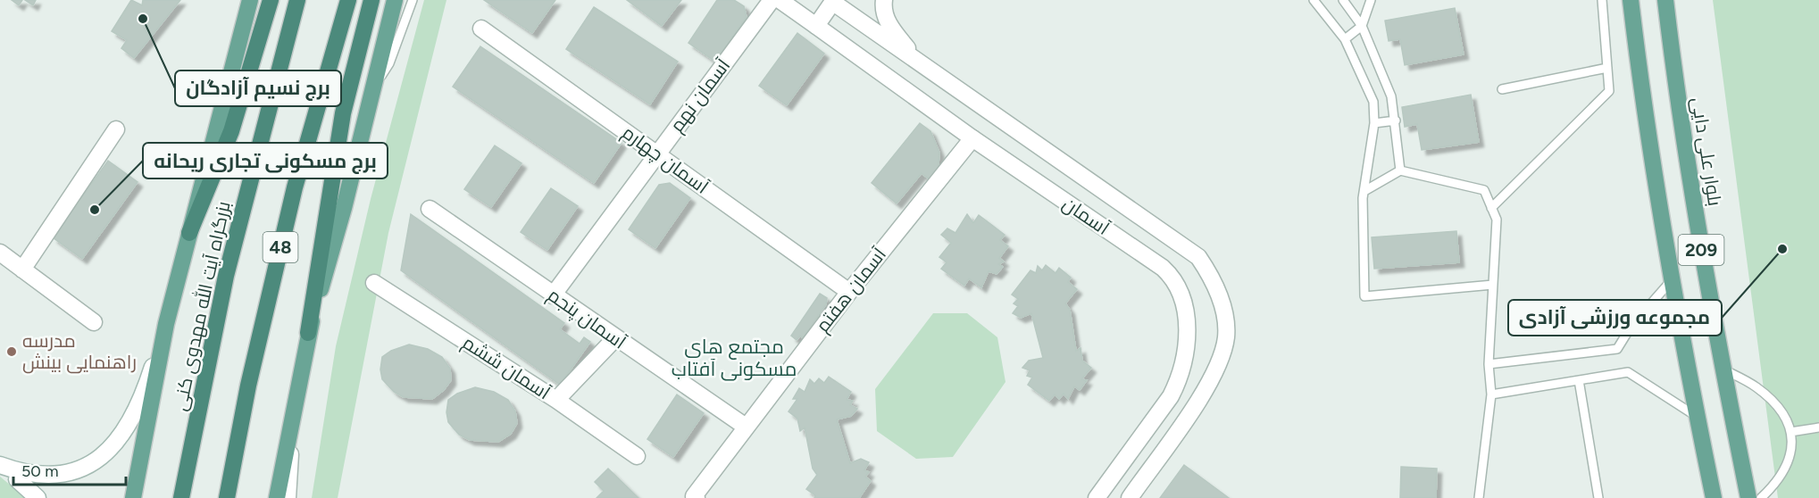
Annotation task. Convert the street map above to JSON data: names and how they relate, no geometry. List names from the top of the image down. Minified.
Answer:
{"streets":{"highway":["48","بزرگراه آیت الله مهدوی کنی"],"main road":["بلوار علی دایی","209"],"street":["آسمان نهم","آسمان چهارم","آسمان","آسمان هفتم","آسمان پنجم","آسمان ششم"]},"crossings":[["آسمان نهم","آسمان چهارم"],["آسمان نهم","آسمان پنجم"],["آسمان چهارم","آسمان هفتم"],["آسمان","آسمان هفتم"],["آسمان هفتم","آسمان پنجم"]],"districts":["مجتمع های مسکونی آفتاب"],"places":["برج نسیم آزادگان","برج مسکونی تجاری ریحانه","مجموعه ورزشی آزادی","مدرسه راهنمایی بینش"],"scale_bar":"50 m"}
